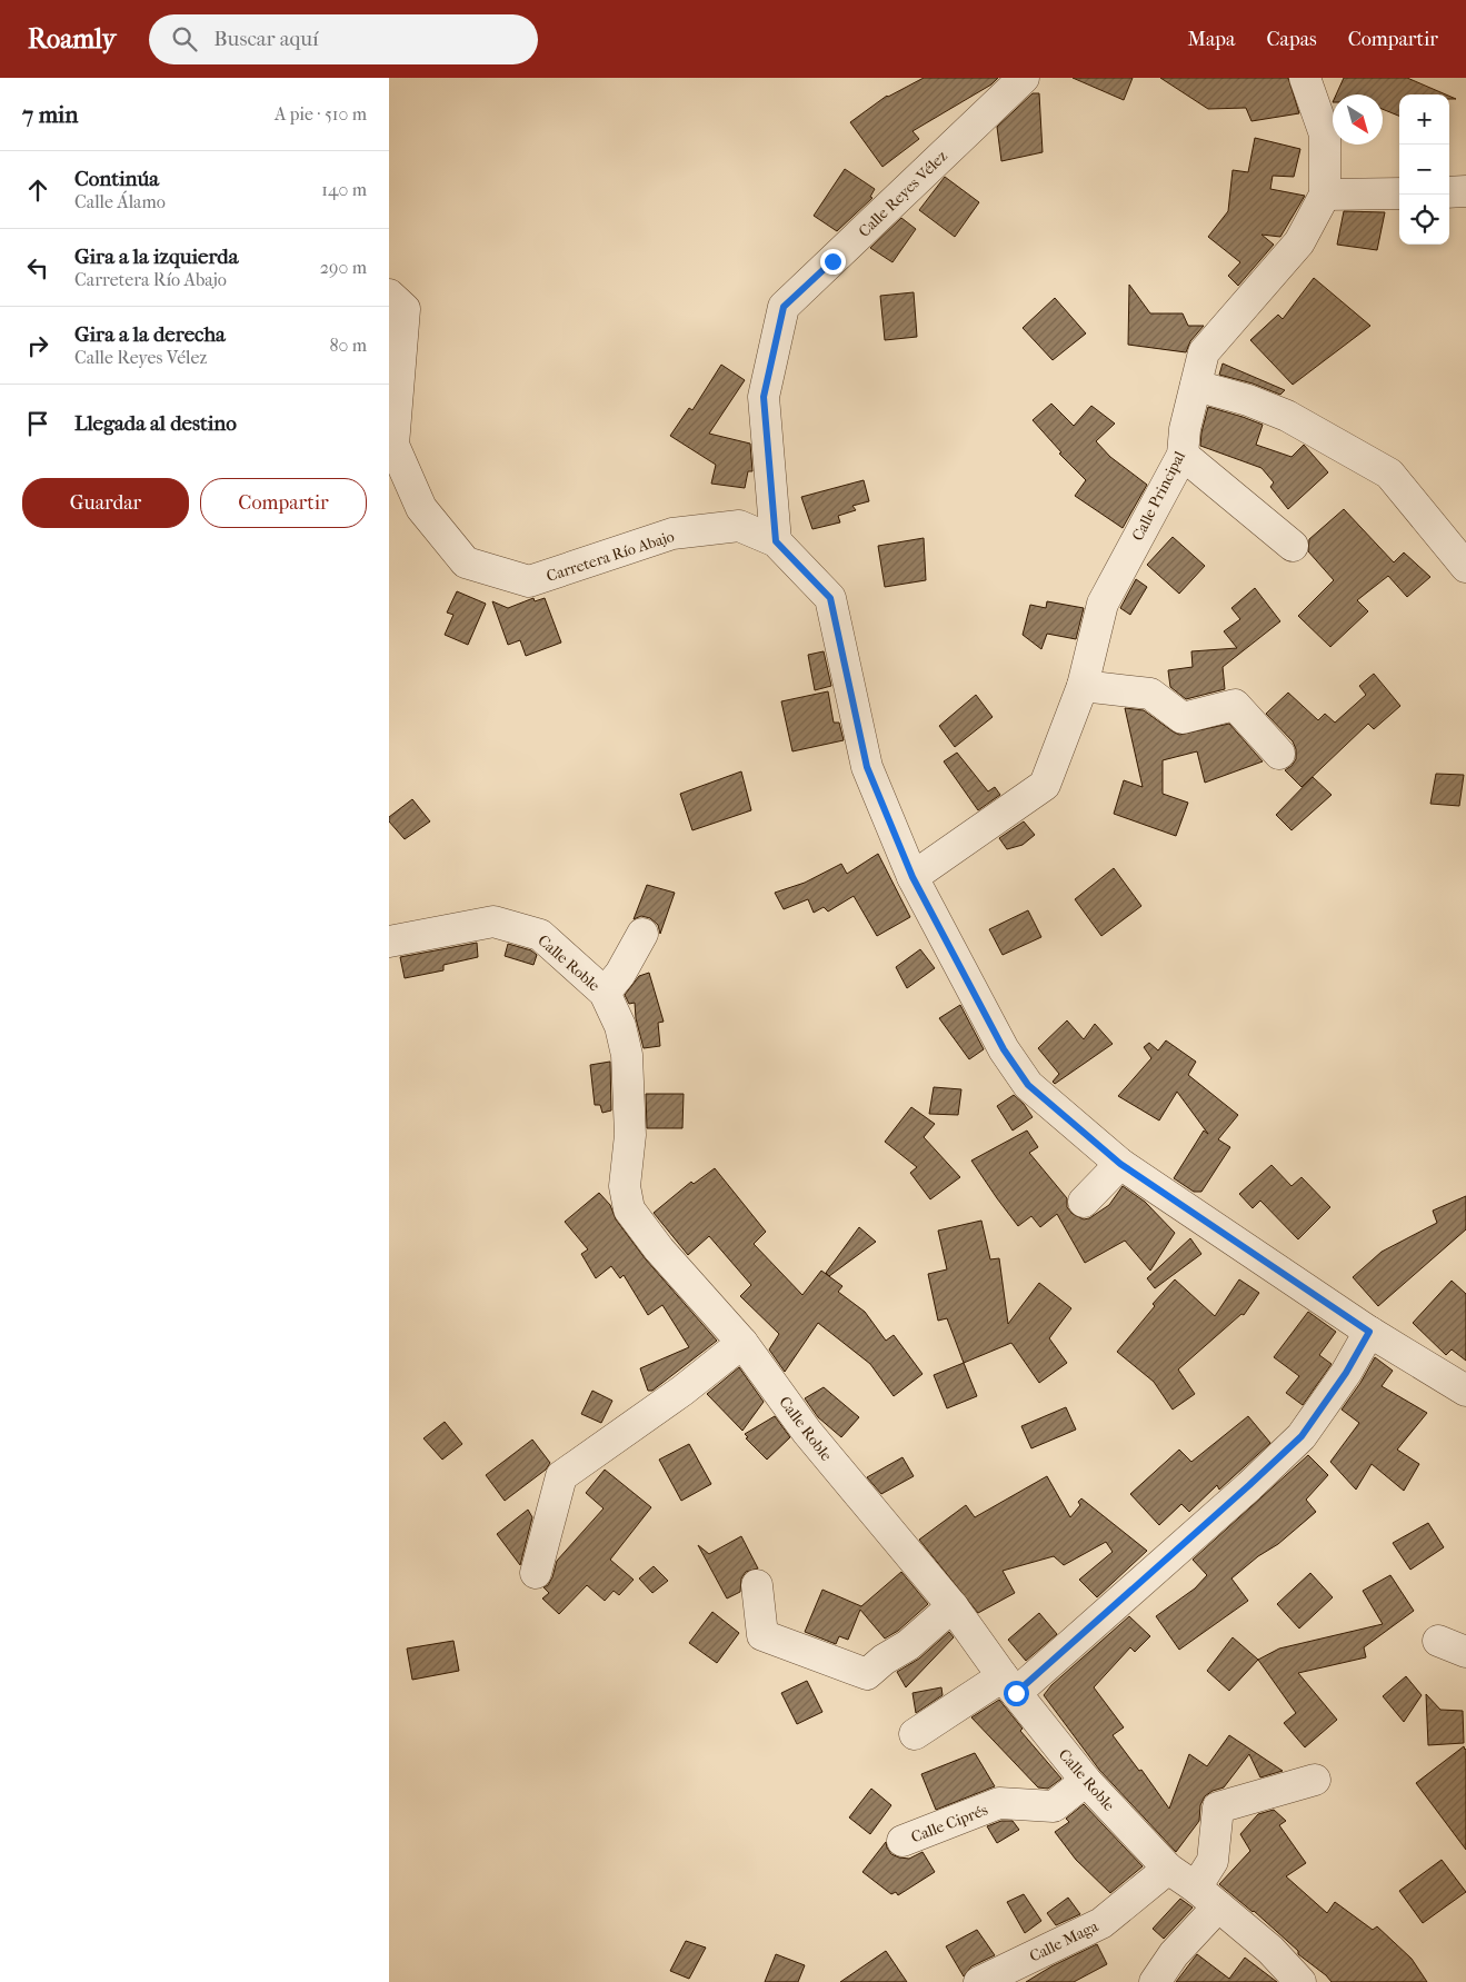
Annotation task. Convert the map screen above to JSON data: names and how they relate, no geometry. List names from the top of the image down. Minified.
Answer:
{"streets":{"street":["Calle Reyes Vélez","Calle Principal","Carretera Río Abajo","Calle Roble","Calle Ciprés","Calle Maga"]},"crossings":[["Calle Reyes Vélez","Carretera Río Abajo"],["Calle Principal","Carretera Río Abajo"],["Calle Roble","Calle Ciprés"],["Calle Roble","Calle Maga"]],"north":"bottom right","page":{"header":"Roamly","search":"Buscar aquí","nav":["Mapa","Capas","Compartir"],"heading":["7 min","A pie · 510 m"],"map_buttons":["+","−"],"list":[["Continúa","Calle Álamo","140 m"],["Gira a la izquierda","Carretera Río Abajo","290 m"],["Gira a la derecha","Calle Reyes Vélez","80 m"],"Llegada al destino"],"buttons":["Guardar","Compartir"]}}
